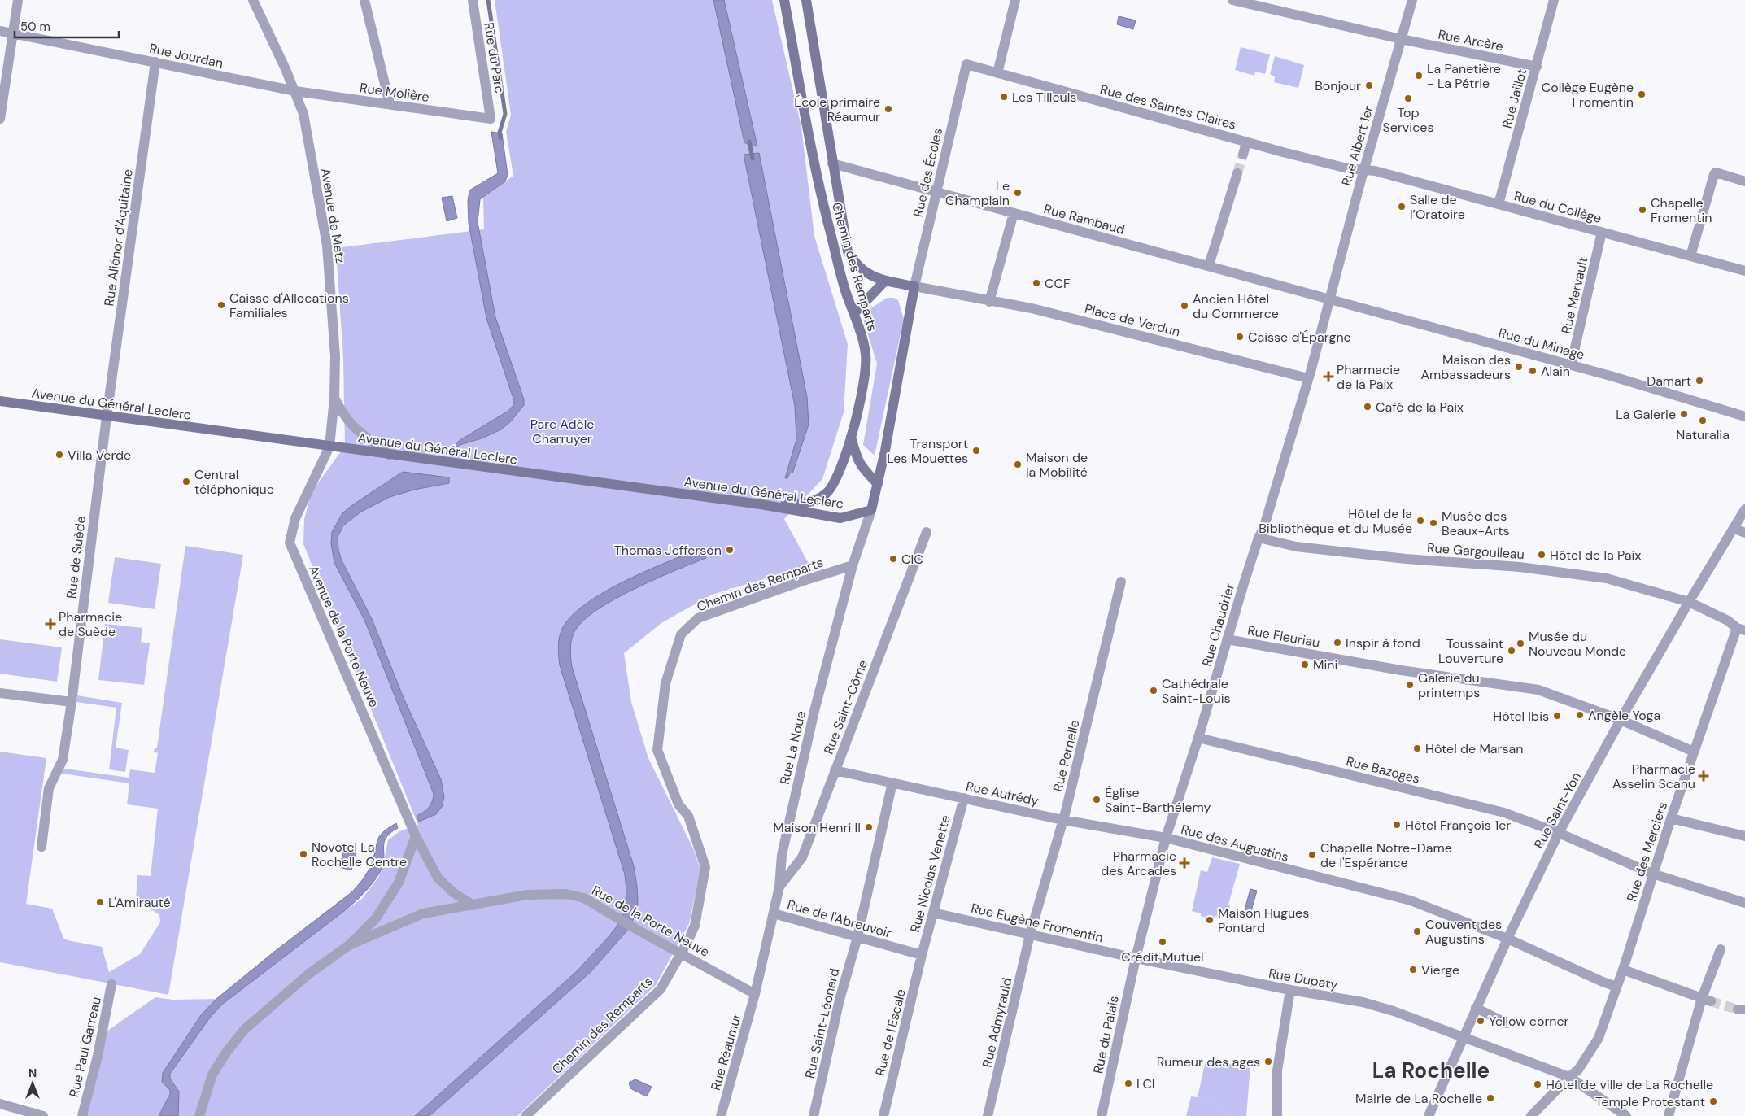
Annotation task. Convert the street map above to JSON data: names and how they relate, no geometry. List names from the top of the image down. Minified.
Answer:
{"streets":{"main road":["Chemin des Remparts","Avenue du Général Leclerc"],"street":["Rue Arcère","Rue Jourdan","Rue du Parc","Rue Molière","Rue Jaillot","Rue des Saintes Claires","Rue Albert 1er","Rue des Écoles","Rue du Collège","Avenue de Metz","Rue Rambaud","Rue Aliénor d'Aquitaine","Rue Mervault","Place de Verdun","Rue du Minage","Rue Gargoulleau","Rue de Suède","Rue Chaudrier","Avenue de la Porte Neuve","Rue Fleuriau","Rue Saint-Côme","Rue La Noue","Rue Pernelle","Rue Bazoges","Rue Aufrédy","Rue Saint-Yon","Rue des Augustins","Rue des Merciers","Rue Nicolas Venette","Rue de l'Abreuvoir","Rue de la Porte Neuve","Rue Eugène Fromentin","Rue Dupaty","Rue Admyrauld","Rue Saint-Léonard","Rue de l'Escale","Rue du Palais","Rue Paul Garreau","Rue Réaumur"]},"crossings":[["Rue Arcère","Rue Jaillot"],["Rue Arcère","Rue Albert 1er"],["Rue Jourdan","Rue Molière"],["Rue Jourdan","Avenue de Metz"],["Rue Jourdan","Rue Aliénor d'Aquitaine"],["Rue du Parc","Rue Molière"],["Rue Molière","Avenue de Metz"],["Rue Jaillot","Rue du Collège"],["Rue des Saintes Claires","Rue Albert 1er"],["Rue des Saintes Claires","Rue des Écoles"],["Rue des Saintes Claires","Rue du Collège"],["Rue Albert 1er","Rue du Collège"],["Rue Albert 1er","Rue Rambaud"],["Rue Albert 1er","Rue du Minage"],["Rue Albert 1er","Rue Chaudrier"],["Rue des Écoles","Rue Rambaud"],["Rue des Écoles","Chemin des Remparts"],["Rue des Écoles","Place de Verdun"],["Rue du Collège","Rue Mervault"],["Avenue de Metz","Avenue du Général Leclerc"],["Avenue de Metz","Avenue de la Porte Neuve"],["Rue Rambaud","Chemin des Remparts"],["Rue Rambaud","Rue du Minage"],["Rue Rambaud","Rue Chaudrier"],["Rue Aliénor d'Aquitaine","Avenue du Général Leclerc"],["Rue Aliénor d'Aquitaine","Rue de Suède"],["Chemin des Remparts","Place de Verdun"],["Chemin des Remparts","Avenue du Général Leclerc"],["Chemin des Remparts","Rue La Noue"],["Chemin des Remparts","Rue de la Porte Neuve"],["Rue Mervault","Rue du Minage"],["Place de Verdun","Rue Chaudrier"],["Rue du Minage","Rue Chaudrier"],["Avenue du Général Leclerc","Rue de Suède"],["Avenue du Général Leclerc","Avenue de la Porte Neuve"],["Avenue du Général Leclerc","Rue La Noue"],["Rue Gargoulleau","Rue Chaudrier"],["Rue Gargoulleau","Rue Saint-Yon"],["Rue Gargoulleau","Rue des Merciers"],["Rue Chaudrier","Rue Fleuriau"],["Rue Chaudrier","Rue Bazoges"],["Rue Chaudrier","Rue Aufrédy"],["Rue Chaudrier","Rue des Augustins"],["Rue Chaudrier","Rue Eugène Fromentin"],["Rue Chaudrier","Rue Dupaty"],["Rue Chaudrier","Rue du Palais"],["Rue Fleuriau","Rue Saint-Yon"],["Rue Fleuriau","Rue des Merciers"],["Rue Saint-Côme","Rue La Noue"],["Rue Saint-Côme","Rue Aufrédy"],["Rue La Noue","Rue de l'Abreuvoir"],["Rue La Noue","Rue de la Porte Neuve"],["Rue La Noue","Rue Réaumur"],["Rue Pernelle","Rue Aufrédy"],["Rue Pernelle","Rue Eugène Fromentin"],["Rue Pernelle","Rue Admyrauld"],["Rue Bazoges","Rue Saint-Yon"],["Rue Bazoges","Rue des Merciers"],["Rue Aufrédy","Rue des Augustins"],["Rue Aufrédy","Rue Nicolas Venette"],["Rue Aufrédy","Rue Saint-Léonard"],["Rue Saint-Yon","Rue des Augustins"],["Rue Saint-Yon","Rue Dupaty"],["Rue des Augustins","Rue des Merciers"],["Rue des Merciers","Rue Dupaty"],["Rue Nicolas Venette","Rue de l'Abreuvoir"],["Rue Nicolas Venette","Rue Eugène Fromentin"],["Rue Nicolas Venette","Rue de l'Escale"],["Rue de l'Abreuvoir","Rue Saint-Léonard"],["Rue de l'Abreuvoir","Rue de l'Escale"],["Rue de la Porte Neuve","Rue Réaumur"],["Rue Eugène Fromentin","Rue Dupaty"],["Rue Eugène Fromentin","Rue Admyrauld"],["Rue Eugène Fromentin","Rue du Palais"],["Rue Dupaty","Rue du Palais"]],"districts":["La Rochelle"],"parks":["Parc Adèle Charruyer"],"places":{"other":["La Panetière - La Pétrie","Bonjour","Collège Eugène Fromentin","Les Tilleuls","Top Services","École primaire Réaumur","Le Champlain","Salle de l’Oratoire","Chapelle Fromentin","CCF","Caisse d'Allocations Familiales","Ancien Hôtel du Commerce","Caisse d'Épargne","Maison des Ambassadeurs","Alain","Damart","Café de la Paix","La Galerie","Naturalia","Transport Les Mouettes","Villa Verde","Maison de la Mobilité","Central téléphonique","Hôtel de la Bibliothèque et du Musée","Musée des Beaux-Arts","Thomas Jefferson","Hôtel de la Paix","CIC","Inspir à fond","Musée du Nouveau Monde","Toussaint Louverture","Mini","Galerie du printemps","Cathédrale Saint-Louis","Angèle Yoga","Hôtel Ibis","Hôtel de Marsan","Église Saint-Barthélemy","Hôtel François 1er","Maison Henri II","Novotel La Rochelle Centre","Chapelle Notre-Dame de l'Espérance","L'Amirauté","Maison Hugues Pontard","Couvent des Augustins","Crédit Mutuel","Vierge","Yellow corner","Rumeur des ages","LCL","Hôtel de ville de La Rochelle","Mairie de La Rochelle","Temple Protestant"],"health":["Pharmacie de la Paix","Pharmacie de Suède","Pharmacie Asselin Scanu","Pharmacie des Arcades"]},"scale_bar":"50 m","north":"top"}
